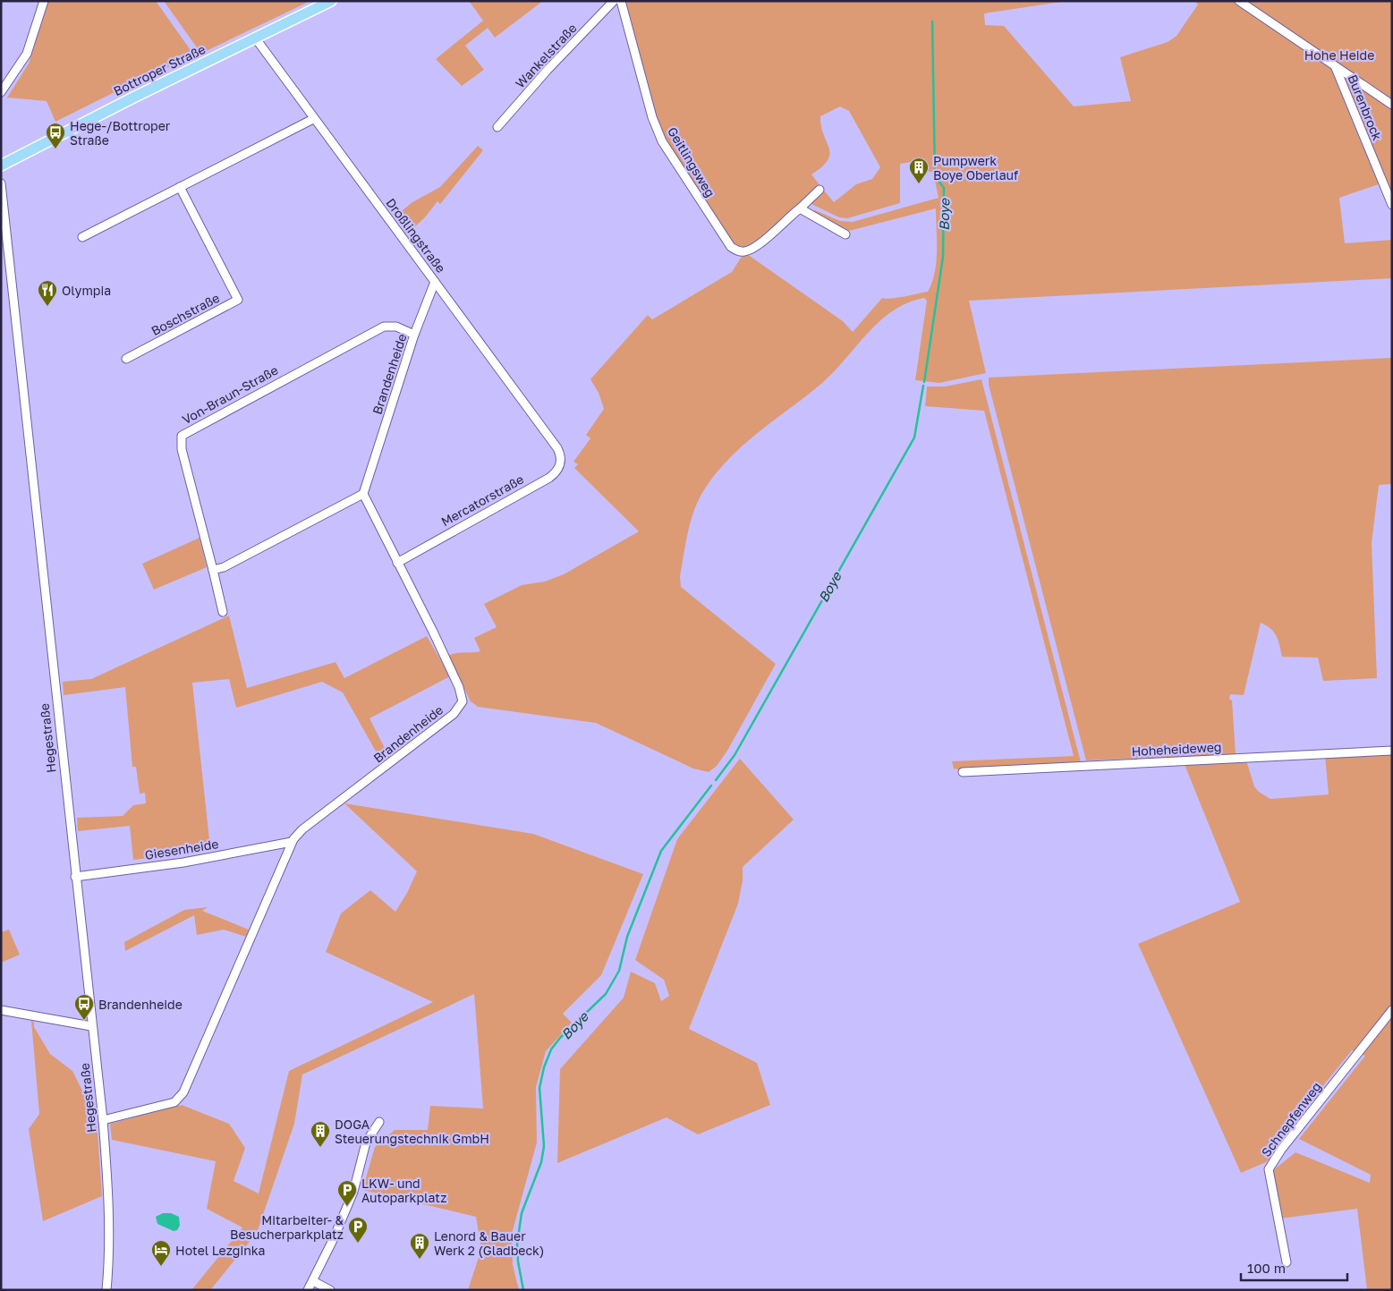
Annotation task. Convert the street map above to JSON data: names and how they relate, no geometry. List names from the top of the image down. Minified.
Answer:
{"streets":{"main road":["Bottroper Straße"],"street":["Wankelstraße","Burenbrock","Geitlingsweg","Droßlingstraße","Boschstraße","Brandenheide","Von-Braun-Straße","Mercatorstraße","Hegestraße","Hoheheideweg","Giesenheide","Schnepfenweg"]},"crossings":[["Bottroper Straße","Droßlingstraße"],["Droßlingstraße","Brandenheide"],["Droßlingstraße","Mercatorstraße"],["Brandenheide","Von-Braun-Straße"],["Brandenheide","Mercatorstraße"],["Brandenheide","Hegestraße"],["Brandenheide","Giesenheide"],["Hegestraße","Giesenheide"]],"water":["Boye"],"parks":["Hohe Heide"],"places":{"bus stop":["Hege-/Bottroper Straße","Brandenheide"],"building":["Pumpwerk Boye Oberlauf","DOGA Steuerungstechnik GmbH","Lenord & Bauer Werk 2 (Gladbeck)"],"restaurant":["Olympia"],"parking":["LKW- und Autoparkplatz","Mitarbeiter- & Besucherparkplatz"],"hotel":["Hotel Lezginka"]},"scale_bar":"100 m"}
